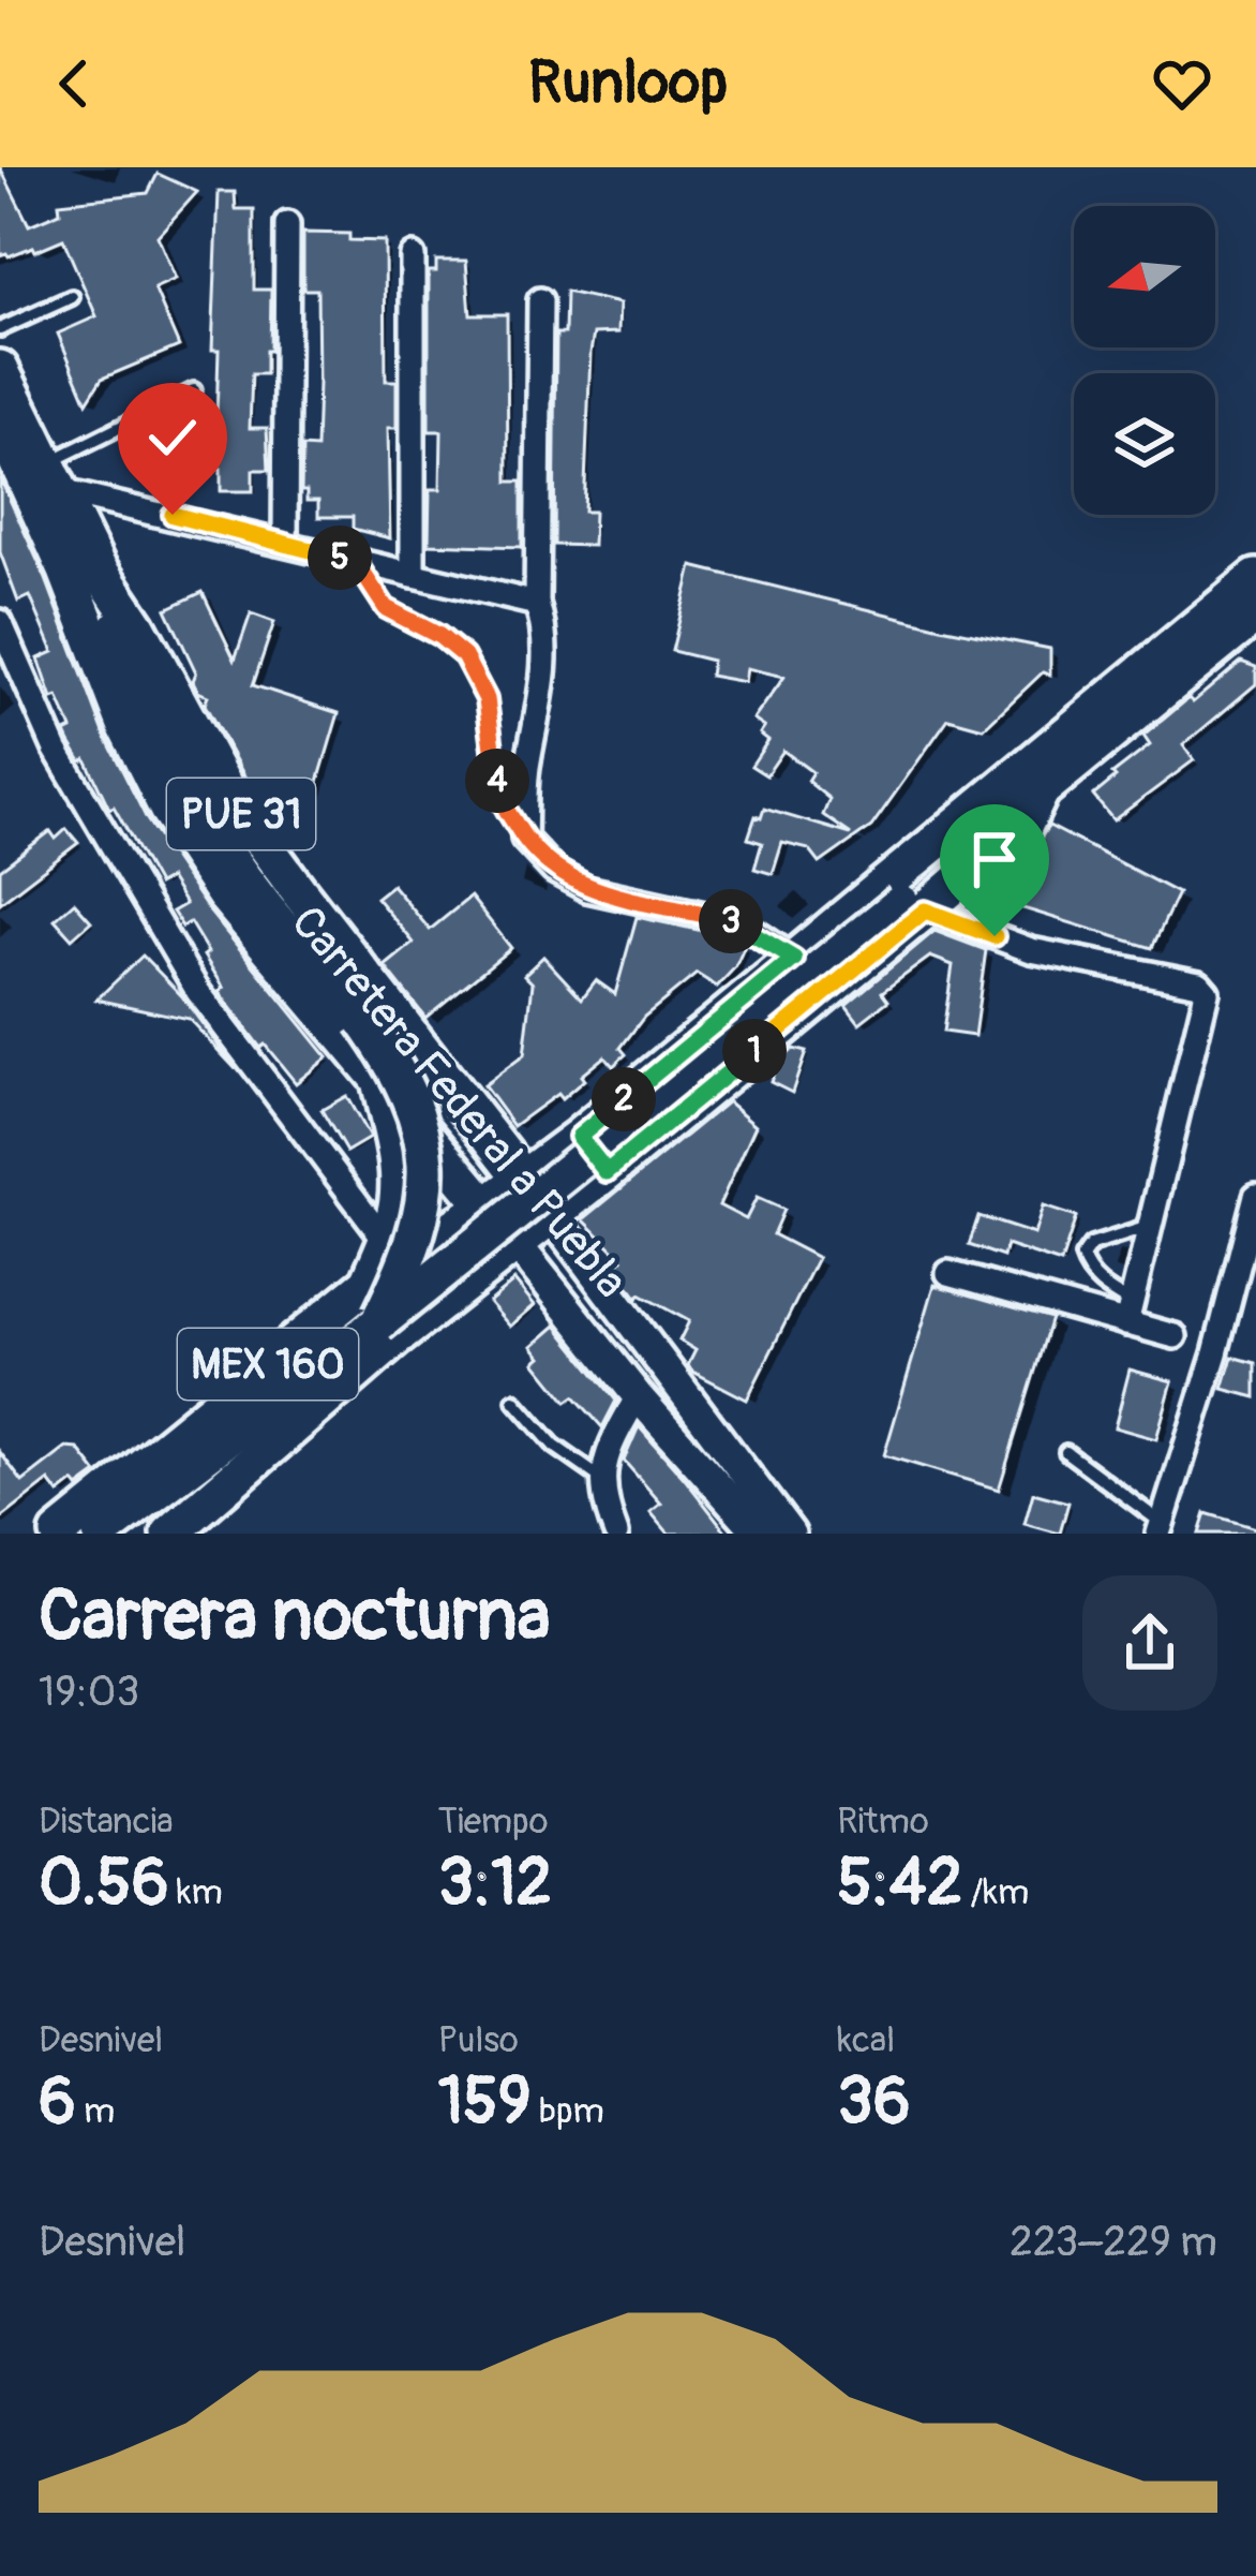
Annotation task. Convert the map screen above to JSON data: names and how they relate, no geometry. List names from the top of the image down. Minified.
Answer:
{"streets":{"main road":["PUE 31","Carretera Federal a Puebla","MEX 160"]},"crossings":[["Carretera Federal a Puebla","MEX 160"]],"north":"left","page":{"header":"Runloop","pins":["5","4","3","1","2"],"heading":["Carrera nocturna","19:03"],"stats":[["Distancia","0.56 km"],["Tiempo","3:12"],["Ritmo","5:42 /km"],["Desnivel","6 m"],["Pulso","159 bpm"],["kcal","36"]],"chart":["Desnivel","223–229 m"]}}
